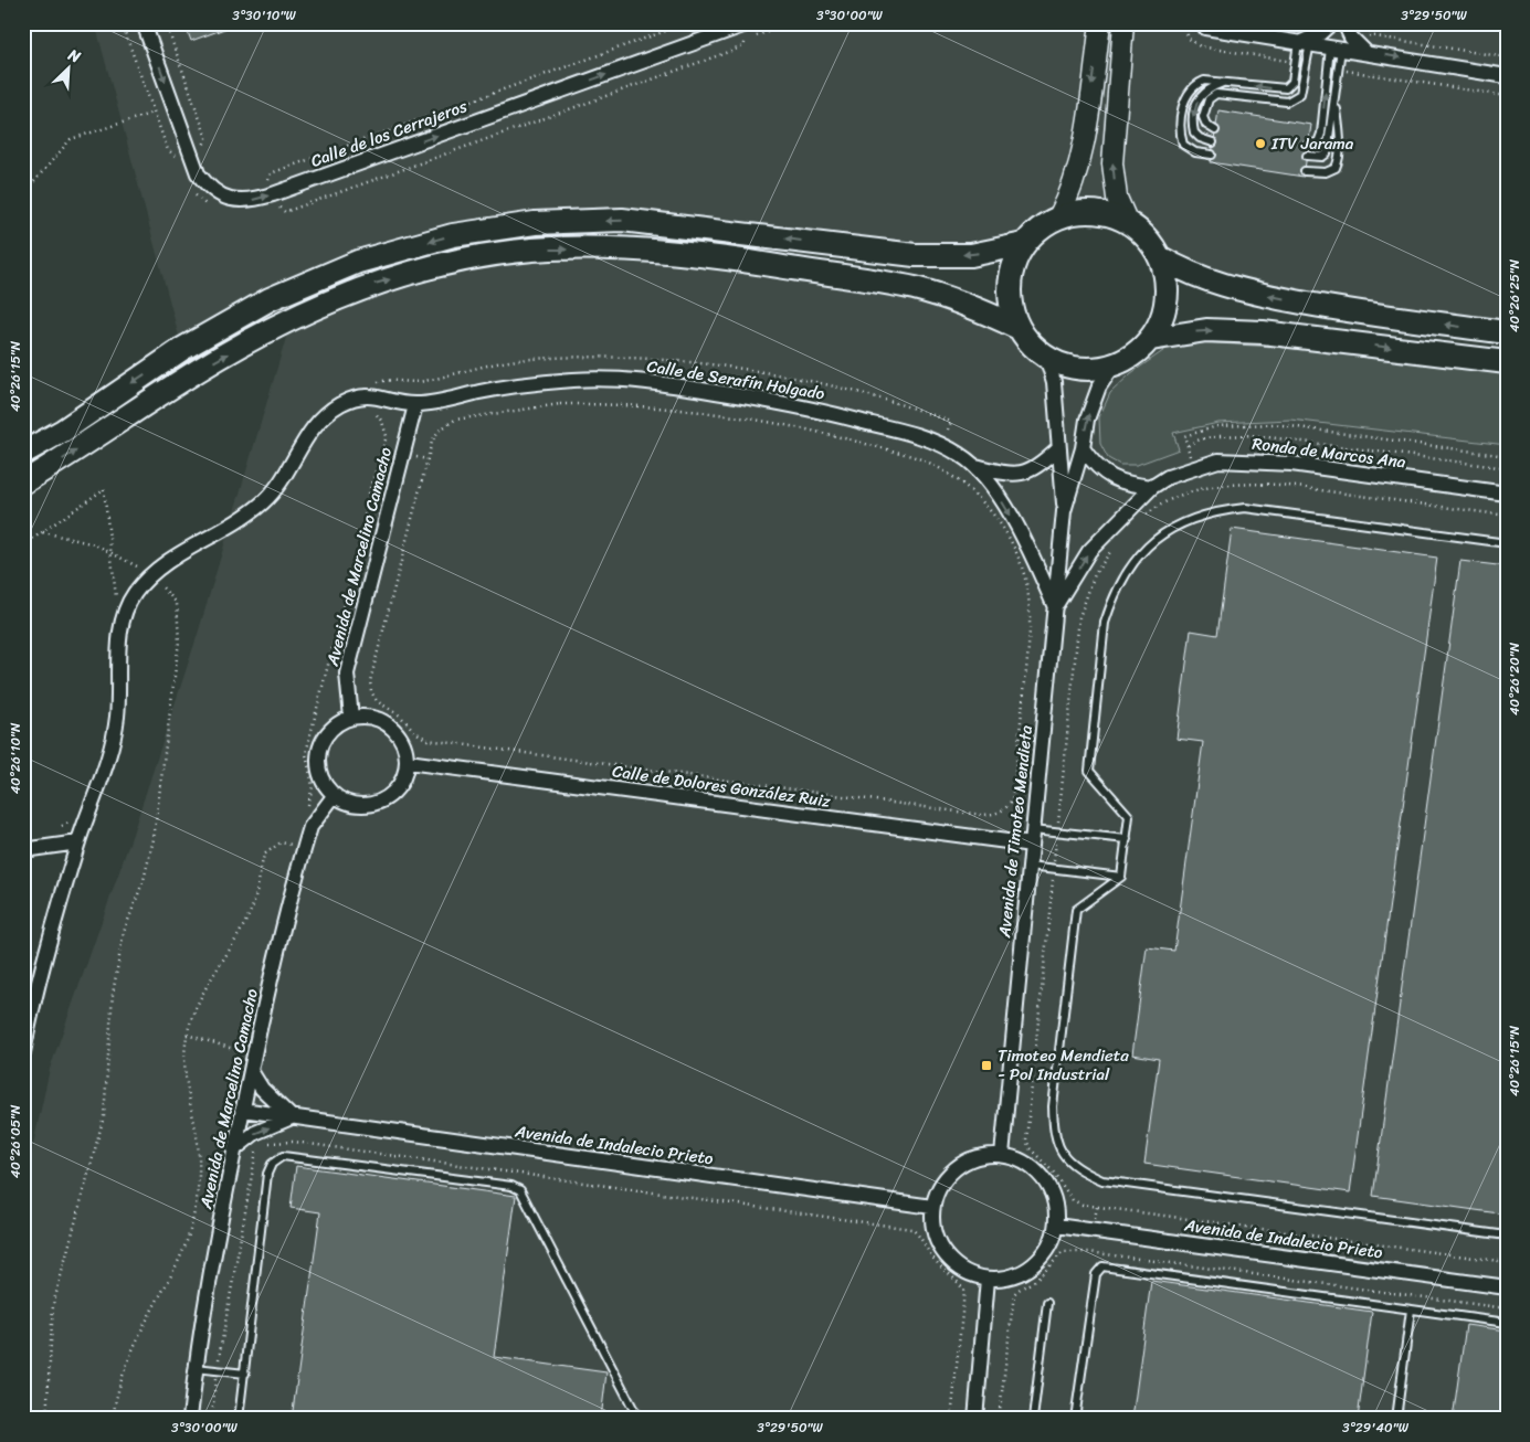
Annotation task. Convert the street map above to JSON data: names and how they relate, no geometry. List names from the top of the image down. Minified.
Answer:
{"streets":{"street":["Calle de los Cerrajeros","Calle de Serafín Holgado","Ronda de Marcos Ana","Avenida de Marcelino Camacho","Calle de Dolores González Ruiz","Avenida de Timoteo Mendieta","Avenida de Indalecio Prieto"]},"crossings":[["Calle de Serafín Holgado","Ronda de Marcos Ana"],["Calle de Serafín Holgado","Avenida de Marcelino Camacho"],["Calle de Serafín Holgado","Avenida de Timoteo Mendieta"],["Ronda de Marcos Ana","Avenida de Timoteo Mendieta"],["Avenida de Marcelino Camacho","Calle de Dolores González Ruiz"],["Avenida de Marcelino Camacho","Avenida de Indalecio Prieto"],["Calle de Dolores González Ruiz","Avenida de Timoteo Mendieta"],["Avenida de Timoteo Mendieta","Avenida de Indalecio Prieto"]],"one_way":["Calle de los Cerrajeros"],"places":{"other":["ITV Jarama"],"transit":["Timoteo Mendieta - Pol Industrial"]},"north":"top right","coordinates":["3°30'10\"W","3°30'00\"W","3°29'50\"W","40°26'25\"N","40°26'15\"N","40°26'20\"N","40°26'10\"N","40°26'05\"N","3°29'40\"W"]}
